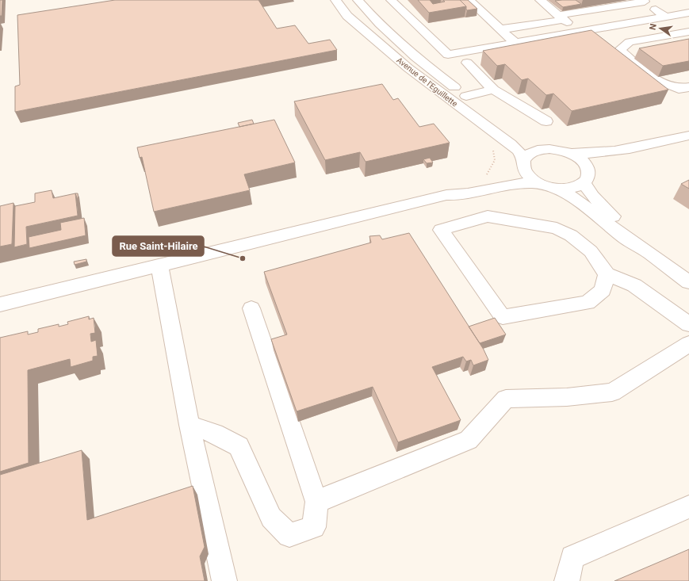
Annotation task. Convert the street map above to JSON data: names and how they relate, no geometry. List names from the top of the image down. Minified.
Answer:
{"streets":{"street":["Avenue de l'Eguillette"]},"places":["Rue Saint-Hilaire"],"north":"left"}
